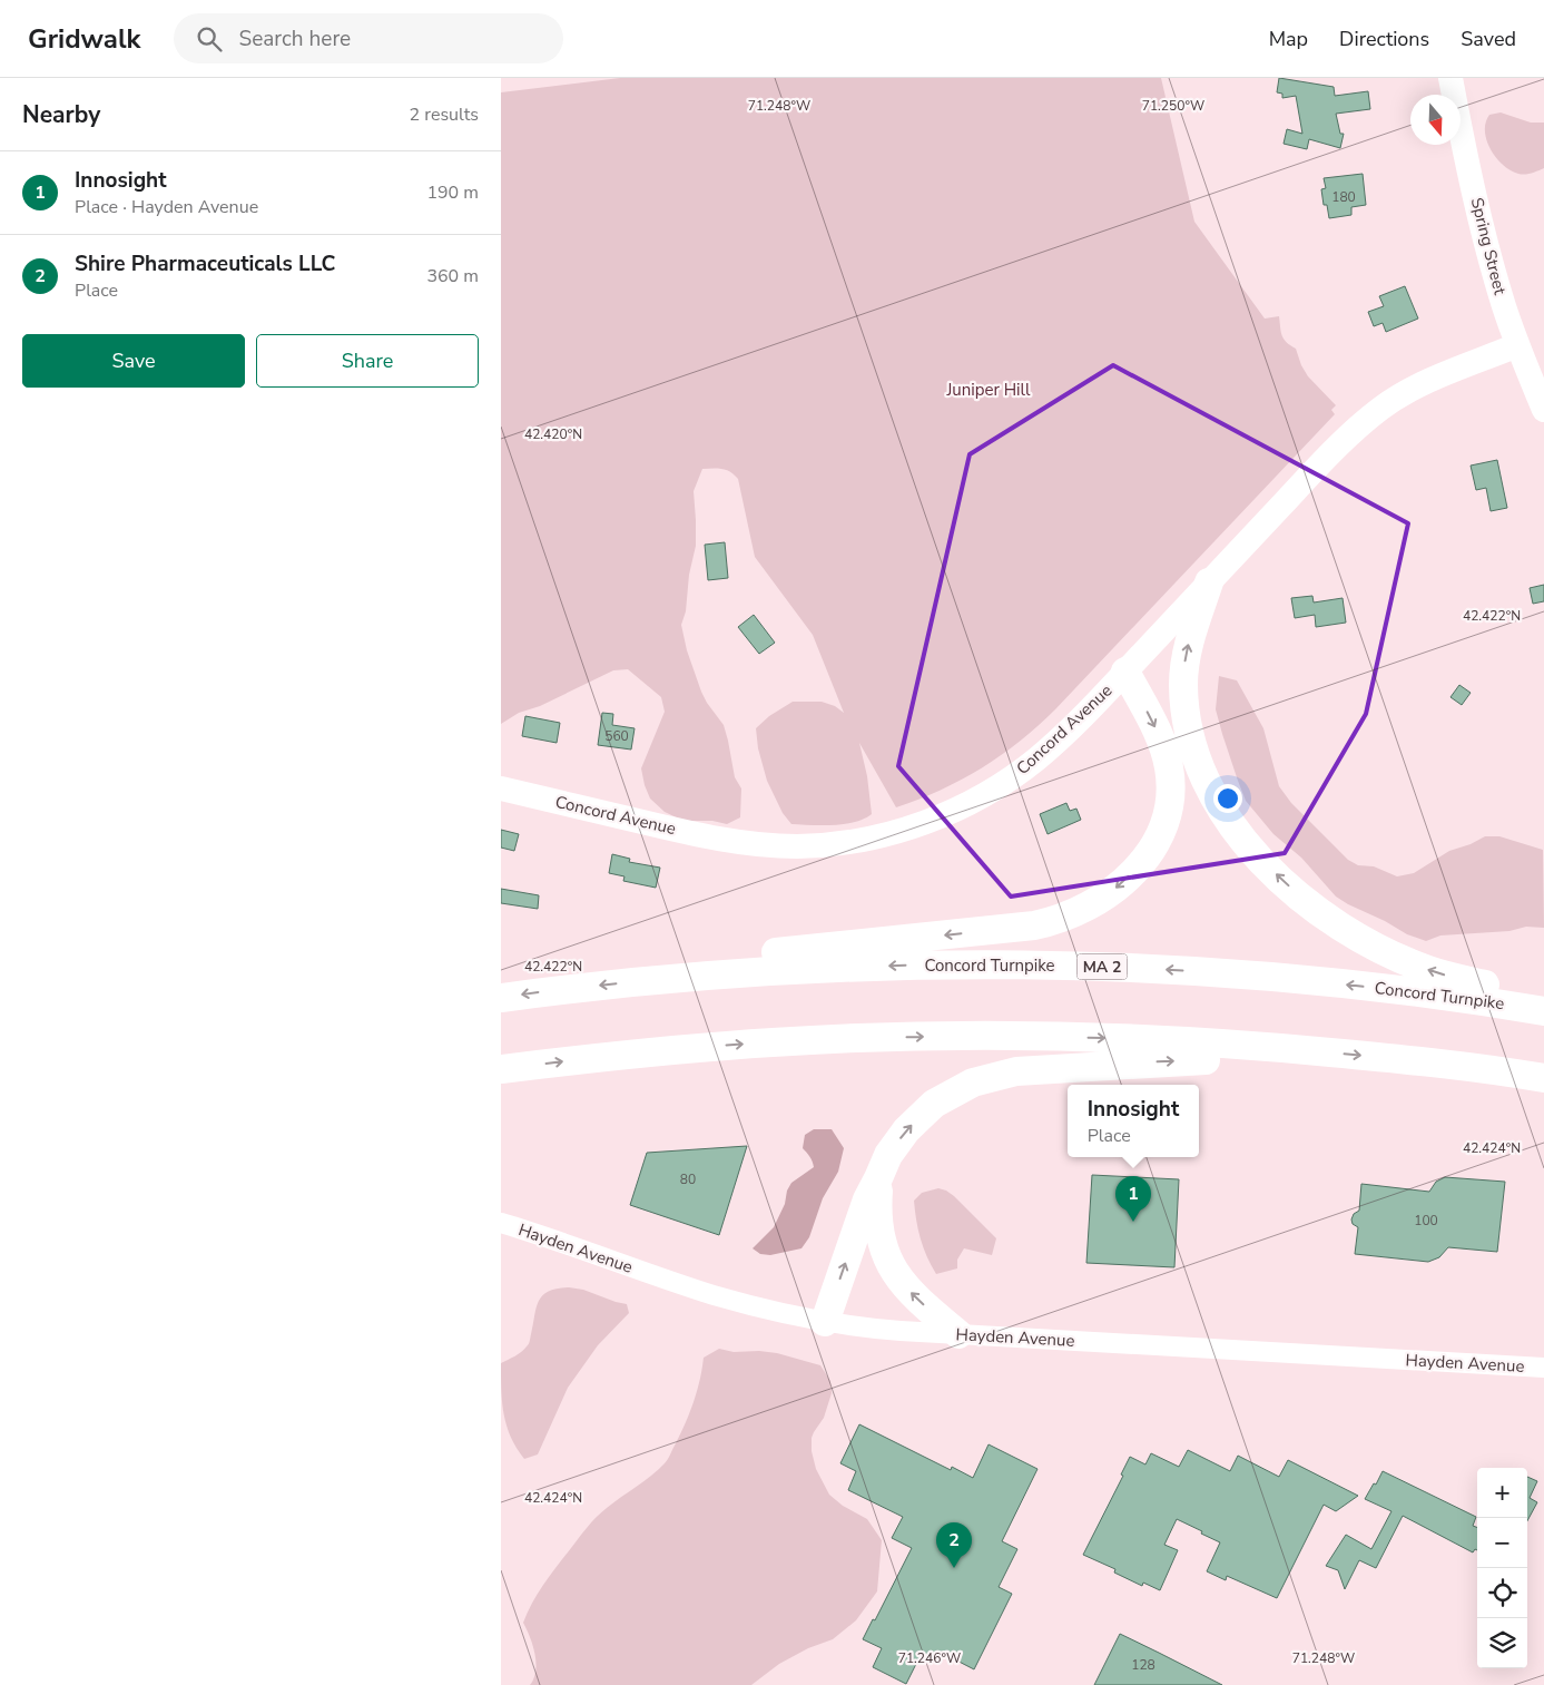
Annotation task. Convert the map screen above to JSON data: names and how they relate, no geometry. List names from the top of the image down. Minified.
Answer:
{"streets":{"highway":["Concord Turnpike","MA 2"],"main road":["Spring Street","Concord Avenue"],"street":["Hayden Avenue"]},"crossings":[["Spring Street","Concord Avenue"]],"parks":["Juniper Hill"],"house_numbers":["180","560","80","100","128"],"north":"bottom","page":{"header":"Gridwalk","search":"Search here","nav":["Map","Directions","Saved"],"heading":["Nearby","2 results"],"list":[{"mark":"1","name":"Innosight","note":"Place · Hayden Avenue","value":"190 m"},{"mark":"2","name":"Shire Pharmaceuticals LLC","note":"Place","value":"360 m"}],"buttons":["Save","Share"],"popup":["Innosight","Place"],"pins":["1","2"],"map_buttons":["+","−"]},"coordinates":["71.248°W","71.250°W","42.420°N","42.422°N","42.424°N","71.246°W"]}
